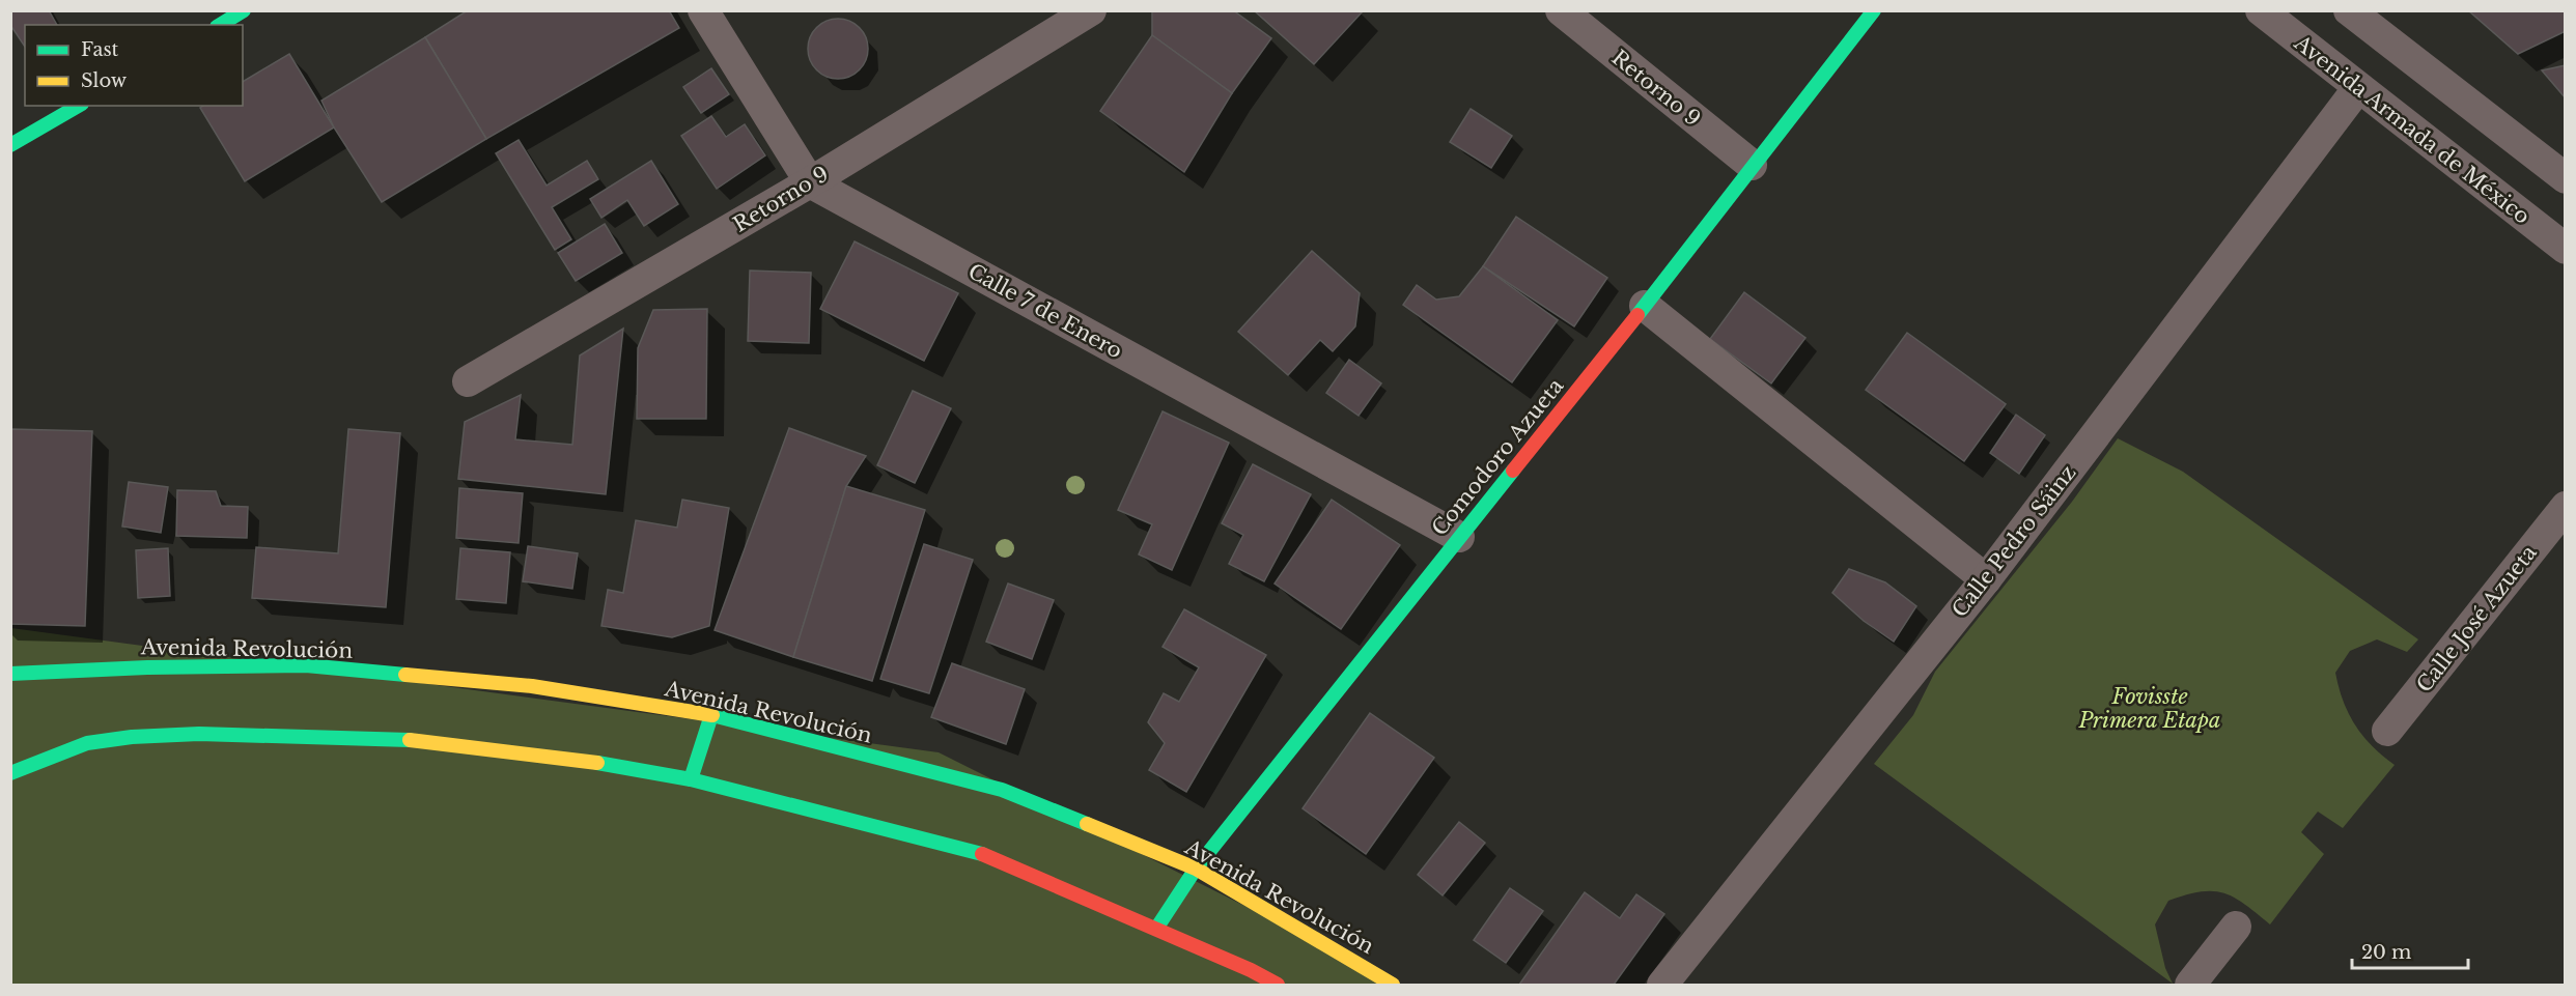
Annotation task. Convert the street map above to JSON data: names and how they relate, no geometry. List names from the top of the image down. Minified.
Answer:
{"streets":{"main road":["Comodoro Azueta","Avenida Revolución"],"street":["Retorno 9","Avenida Armada de México","Calle 7 de Enero","Calle Pedro Sáinz","Calle José Azueta"]},"crossings":[["Retorno 9","Calle 7 de Enero"],["Retorno 9","Comodoro Azueta"],["Avenida Armada de México","Calle Pedro Sáinz"],["Calle 7 de Enero","Comodoro Azueta"],["Comodoro Azueta","Avenida Revolución"]],"parks":["Fovisste Primera Etapa"],"legend":["Fast","Slow"],"scale_bar":"20 m"}
